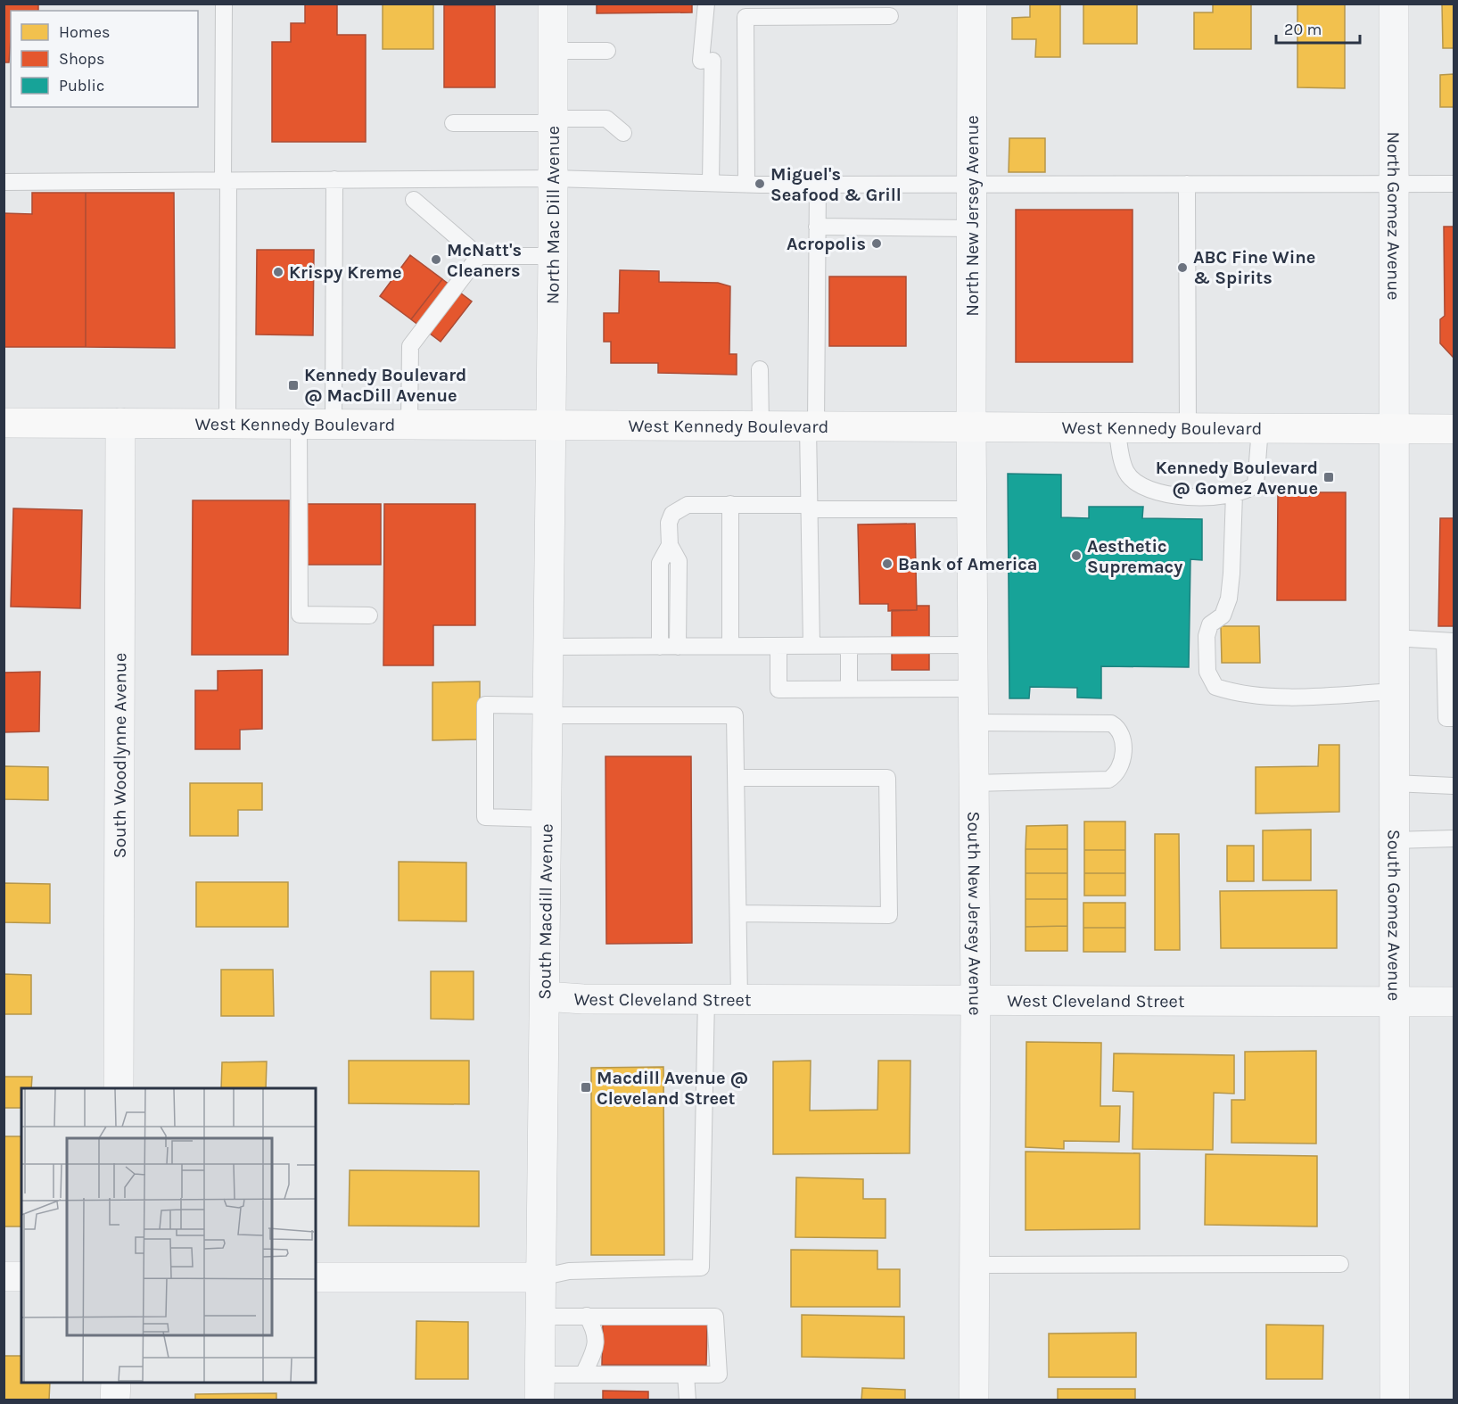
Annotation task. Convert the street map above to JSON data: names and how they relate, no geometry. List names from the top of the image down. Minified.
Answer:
{"streets":{"main road":["West Kennedy Boulevard"],"street":["North Mac Dill Avenue","North New Jersey Avenue","North Gomez Avenue","South Woodlynne Avenue","South Macdill Avenue","South New Jersey Avenue","South Gomez Avenue","West Cleveland Street"]},"crossings":[["North Mac Dill Avenue","West Kennedy Boulevard"],["North Mac Dill Avenue","South Macdill Avenue"],["North New Jersey Avenue","West Kennedy Boulevard"],["North New Jersey Avenue","South New Jersey Avenue"],["North Gomez Avenue","West Kennedy Boulevard"],["North Gomez Avenue","South Gomez Avenue"],["West Kennedy Boulevard","South Woodlynne Avenue"],["West Kennedy Boulevard","South Macdill Avenue"],["West Kennedy Boulevard","South New Jersey Avenue"],["West Kennedy Boulevard","South Gomez Avenue"],["South Macdill Avenue","West Cleveland Street"],["South New Jersey Avenue","West Cleveland Street"],["South Gomez Avenue","West Cleveland Street"]],"places":{"other":["Miguel's Seafood & Grill","Acropolis","McNatt's Cleaners","ABC Fine Wine & Spirits","Krispy Kreme","Aesthetic Supremacy","Bank of America"],"transit":["Kennedy Boulevard @ MacDill Avenue","Kennedy Boulevard @ Gomez Avenue","Macdill Avenue @ Cleveland Street"]},"legend":["Homes","Shops","Public"],"scale_bar":"20 m"}
